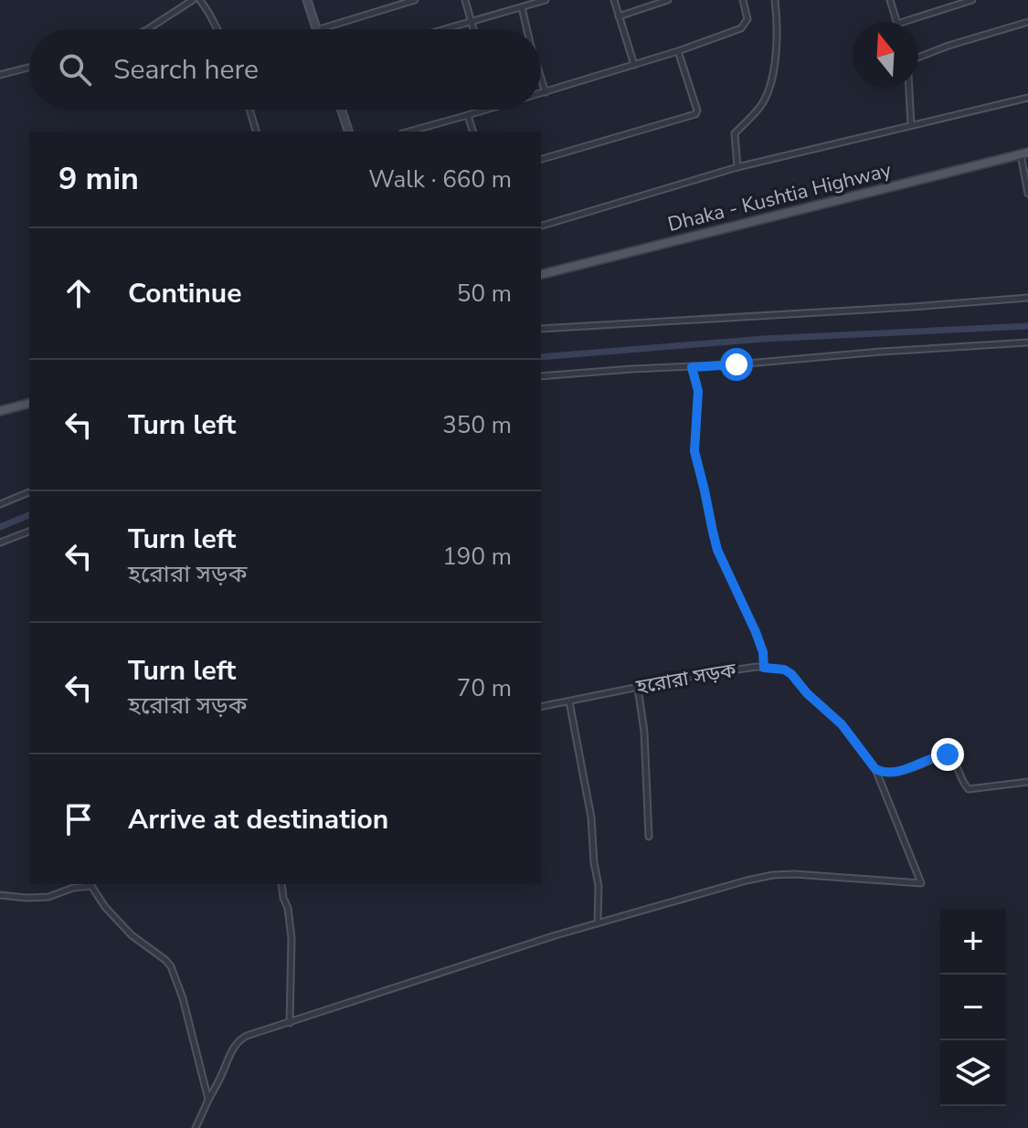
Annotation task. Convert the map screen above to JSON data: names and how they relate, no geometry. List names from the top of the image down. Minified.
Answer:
{"streets":{"main road":["Dhaka - Kushtia Highway"],"street":["হরোরা সড়ক"]},"north":"top","page":{"search":"Search here","heading":["9 min","Walk · 660 m"],"list":[["Continue","50 m"],["Turn left","350 m"],["Turn left","হরোরা সড়ক","190 m"],["Turn left","হরোরা সড়ক","70 m"],"Arrive at destination"],"map_buttons":["+","−"]}}
